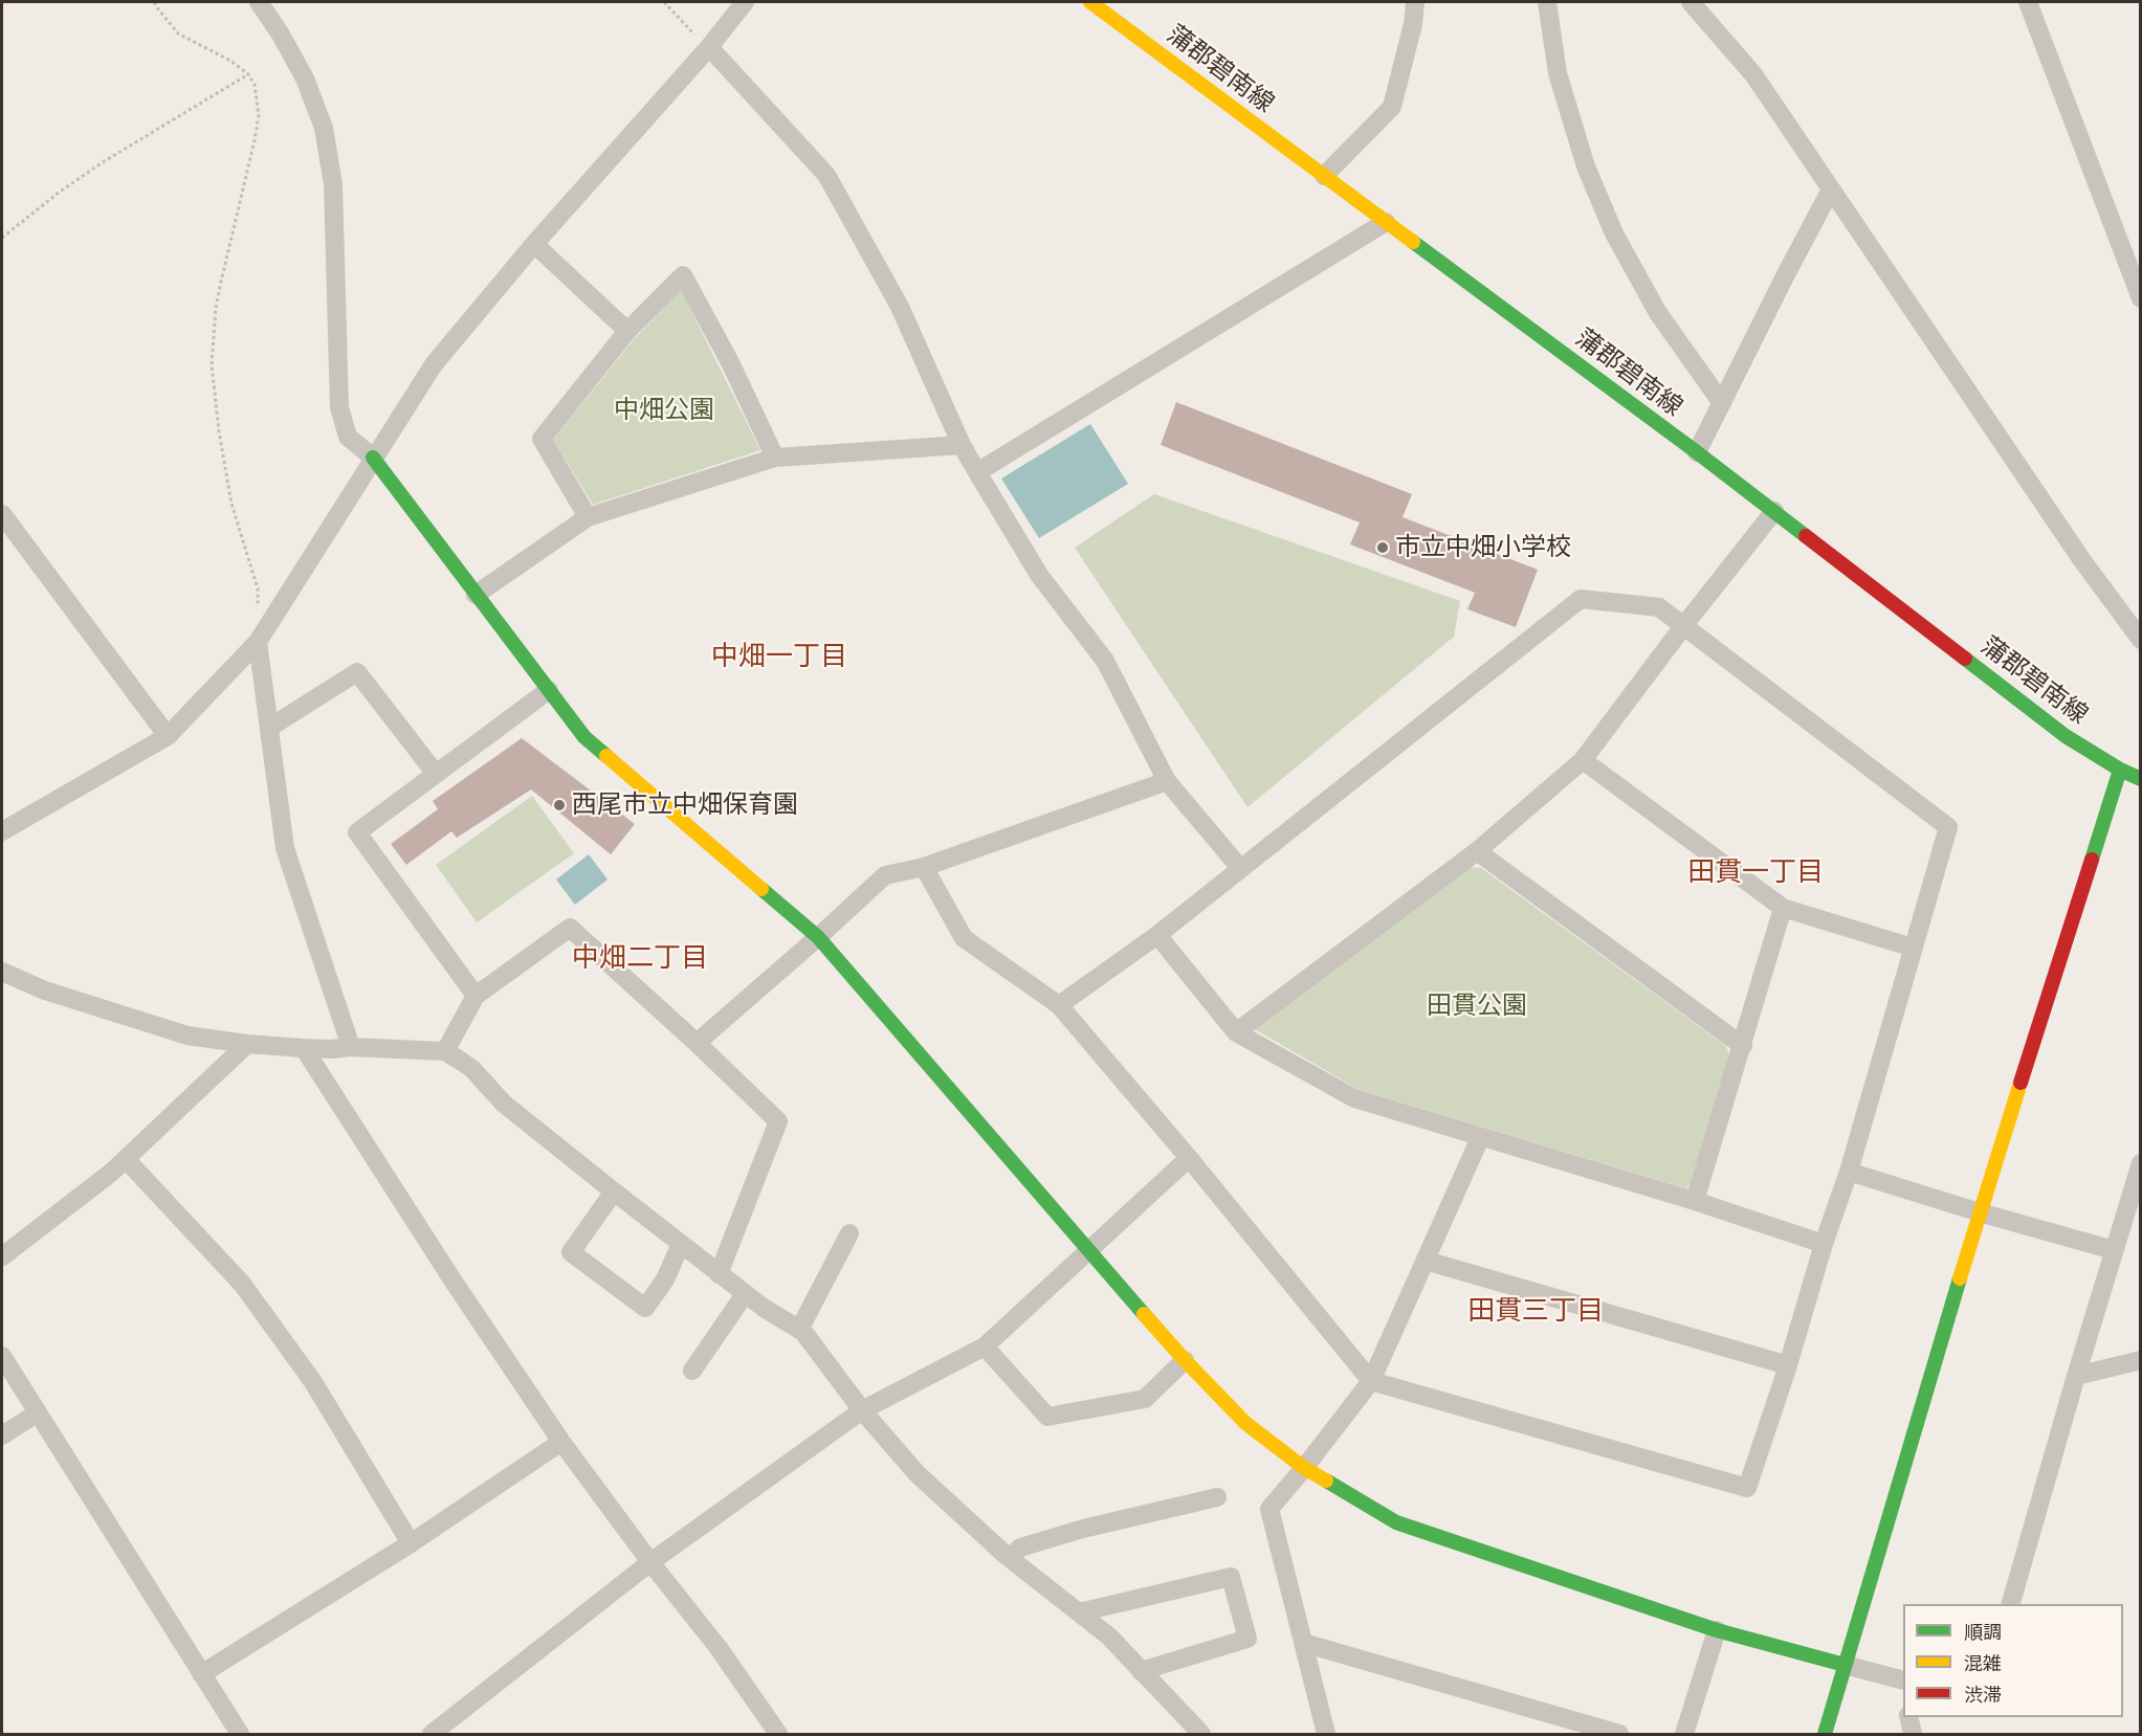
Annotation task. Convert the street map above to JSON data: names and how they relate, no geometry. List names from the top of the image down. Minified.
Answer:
{"streets":{"street":["蒲郡碧南線"]},"districts":["中畑一丁目","田貫一丁目","中畑二丁目","田貫三丁目"],"parks":["中畑公園","田貫公園"],"places":["市立中畑小学校","西尾市立中畑保育園"],"legend":["順調","混雑","渋滞"]}
